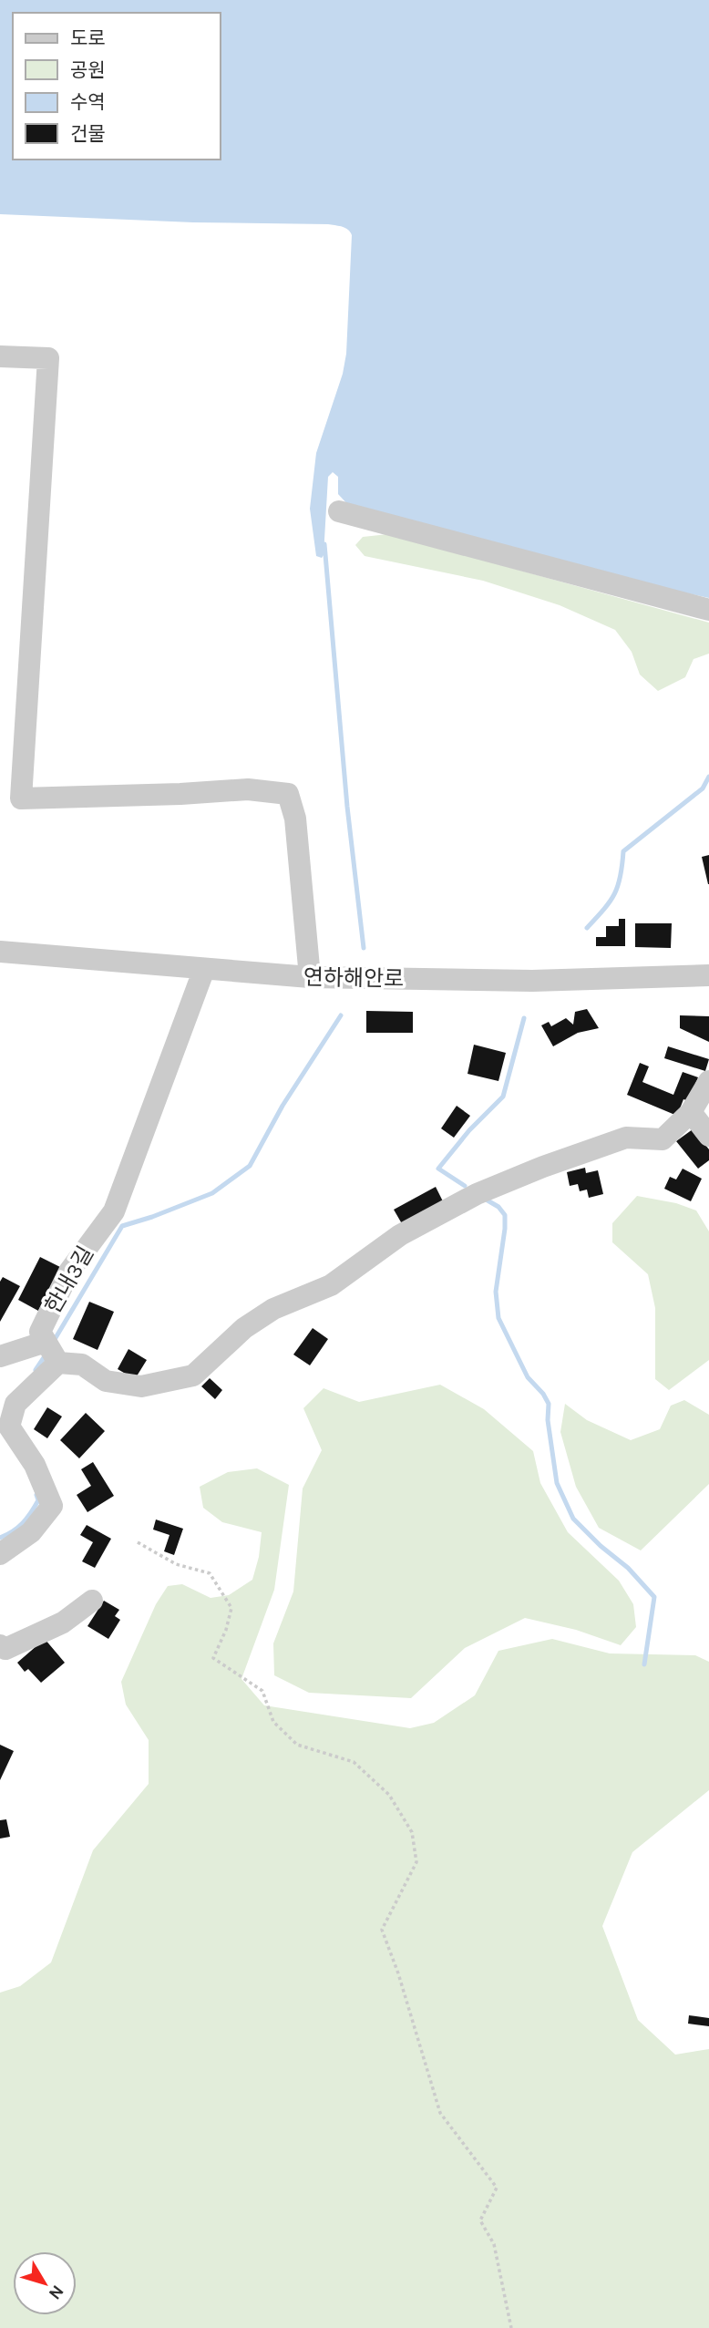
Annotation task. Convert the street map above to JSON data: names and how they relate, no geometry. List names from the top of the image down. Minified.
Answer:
{"streets":{"street":["연하해안로","한내3길"]},"crossings":[["연하해안로","한내3길"]],"legend":["도로","공원","수역","건물"],"north":"bottom right"}
